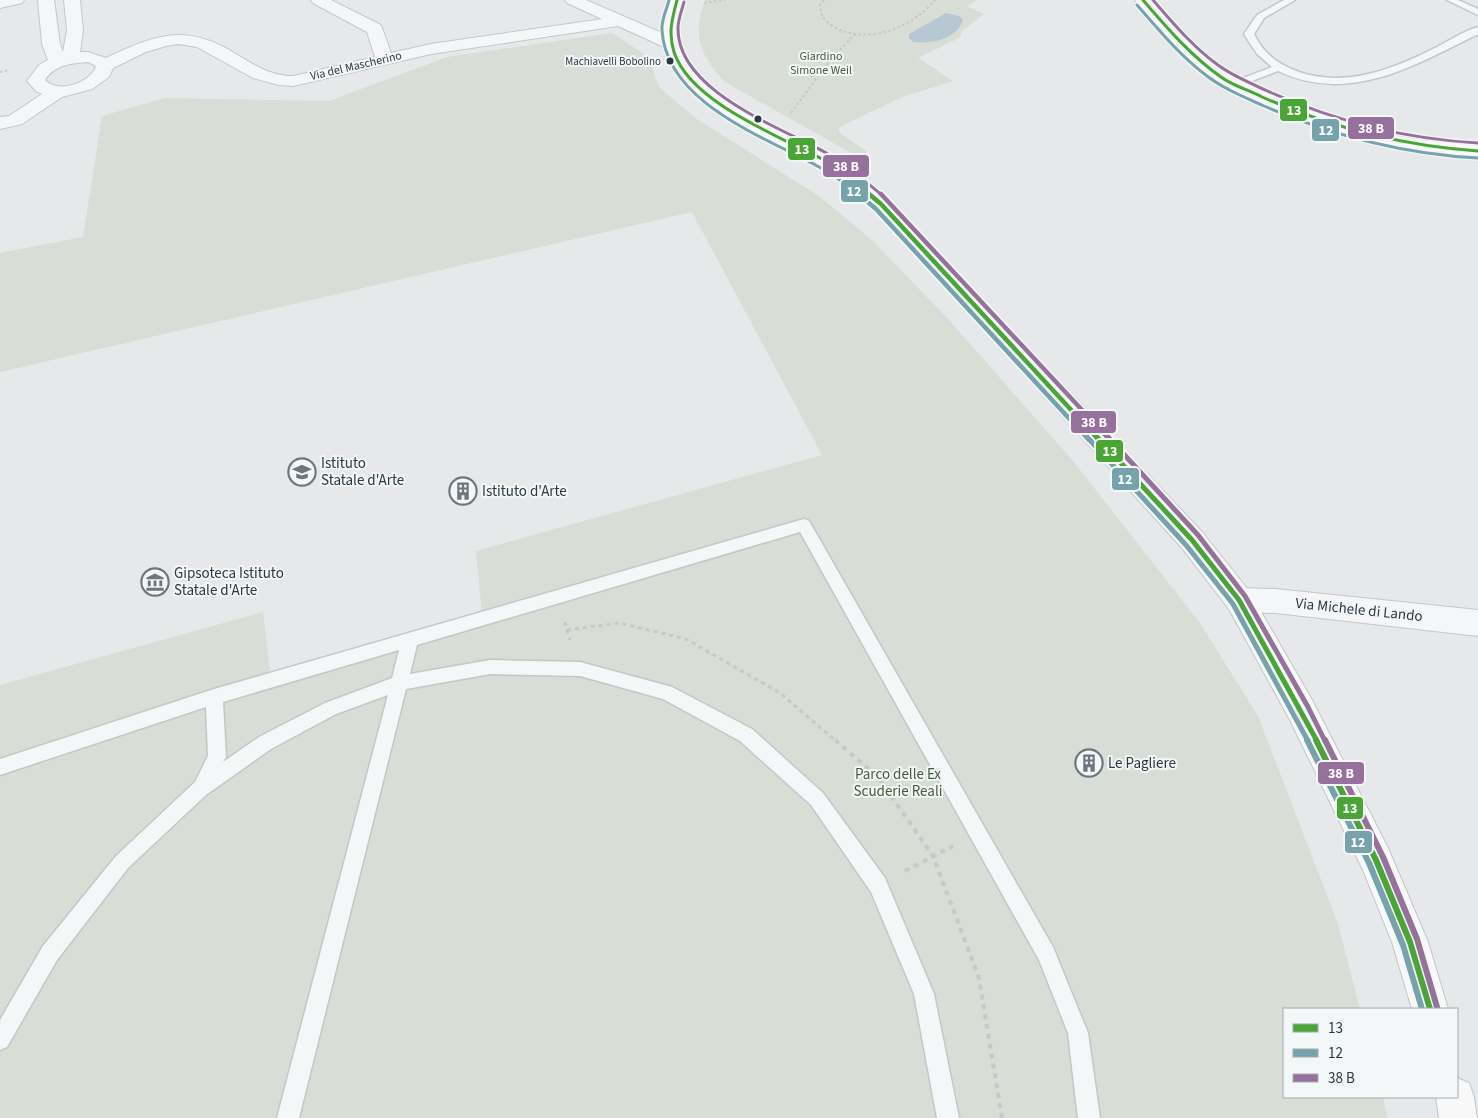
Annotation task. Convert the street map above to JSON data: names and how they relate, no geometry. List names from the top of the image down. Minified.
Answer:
{"streets":{"street":["Via del Mascherino","Via Michele di Lando"]},"parks":["Giardino Simone Weil","Parco delle Ex Scuderie Reali"],"places":{"other":["Machiavelli Bobolino"],"school or university":["Istituto Statale d'Arte"],"building":["Istituto d'Arte","Le Pagliere"],"museum":["Gipsoteca Istituto Statale d'Arte"]},"lines":["transit line 13","transit line 12"],"legend":["13","12","38 B"]}
